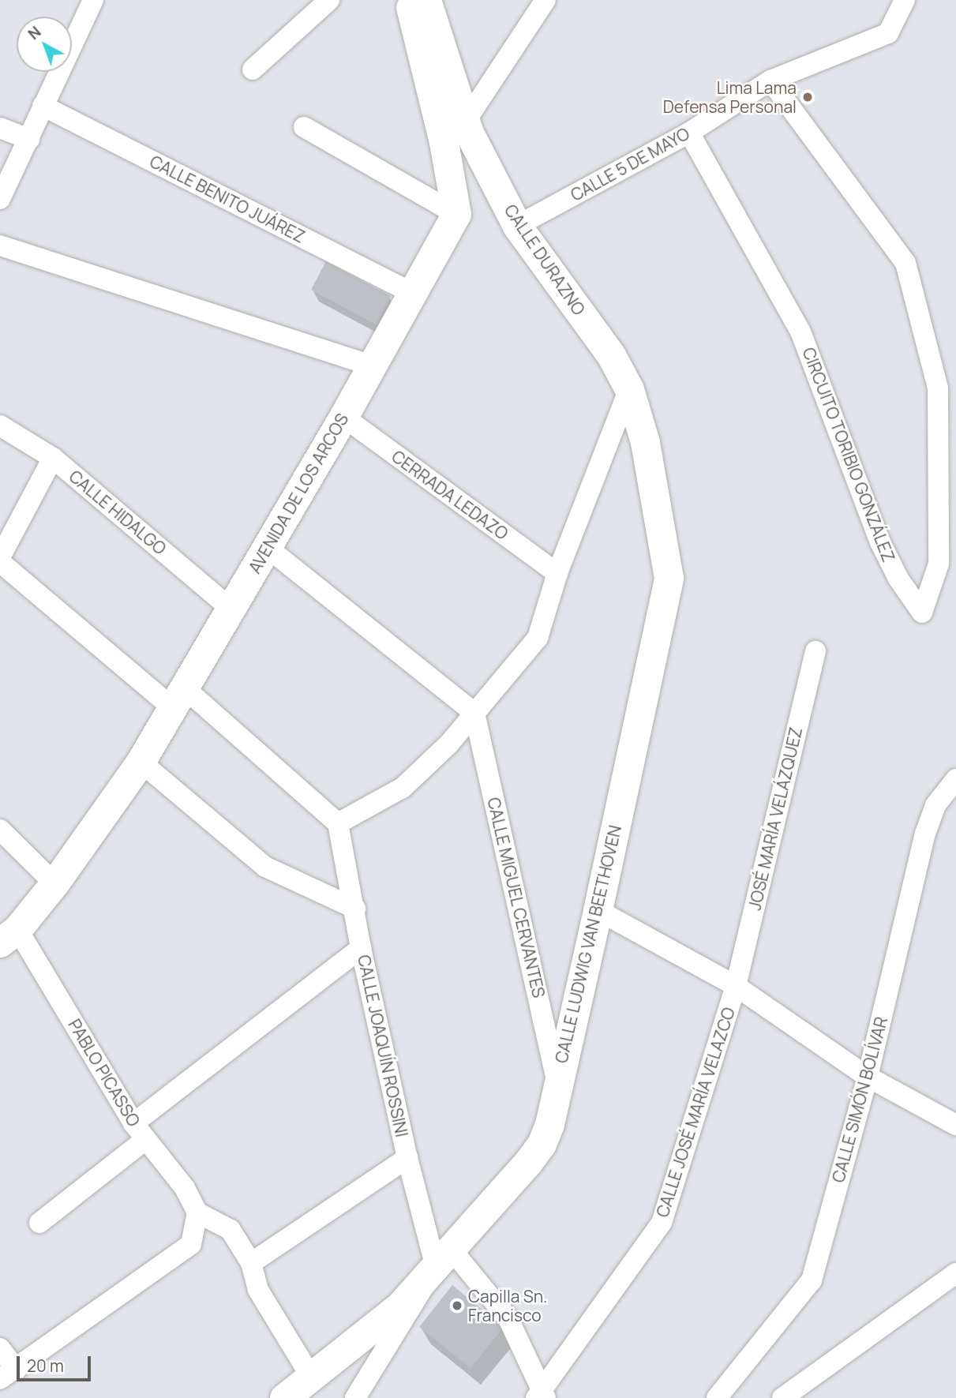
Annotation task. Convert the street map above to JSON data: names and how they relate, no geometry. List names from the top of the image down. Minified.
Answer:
{"streets":{"street":["CALLE 5 DE MAYO","CALLE BENITO JUÁREZ","CALLE DURAZNO","CIRCUITO TORIBIO GONZÁLEZ","AVENIDA DE LOS ARCOS","CERRADA LEDAZO","CALLE HIDALGO","JOSÉ MARÍA VELÁZQUEZ","CALLE MIGUEL CERVANTES","CALLE LUDWIG VAN BEETHOVEN","CALLE JOAQUÍN ROSSINI","PABLO PICASSO","CALLE SIMÓN BOLÍVAR","CALLE JOSÉ MARÍA VELAZCO"]},"crossings":[["CALLE 5 DE MAYO","CALLE DURAZNO"],["CALLE 5 DE MAYO","CIRCUITO TORIBIO GONZÁLEZ"],["CALLE BENITO JUÁREZ","AVENIDA DE LOS ARCOS"],["CALLE DURAZNO","CALLE LUDWIG VAN BEETHOVEN"],["AVENIDA DE LOS ARCOS","CERRADA LEDAZO"],["AVENIDA DE LOS ARCOS","CALLE HIDALGO"],["AVENIDA DE LOS ARCOS","PABLO PICASSO"],["JOSÉ MARÍA VELÁZQUEZ","CALLE JOSÉ MARÍA VELAZCO"],["CALLE MIGUEL CERVANTES","CALLE LUDWIG VAN BEETHOVEN"],["CALLE LUDWIG VAN BEETHOVEN","CALLE JOAQUÍN ROSSINI"]],"places":["Lima Lama Defensa Personal","Capilla Sn. Francisco"],"scale_bar":"20 m","north":"top left"}
